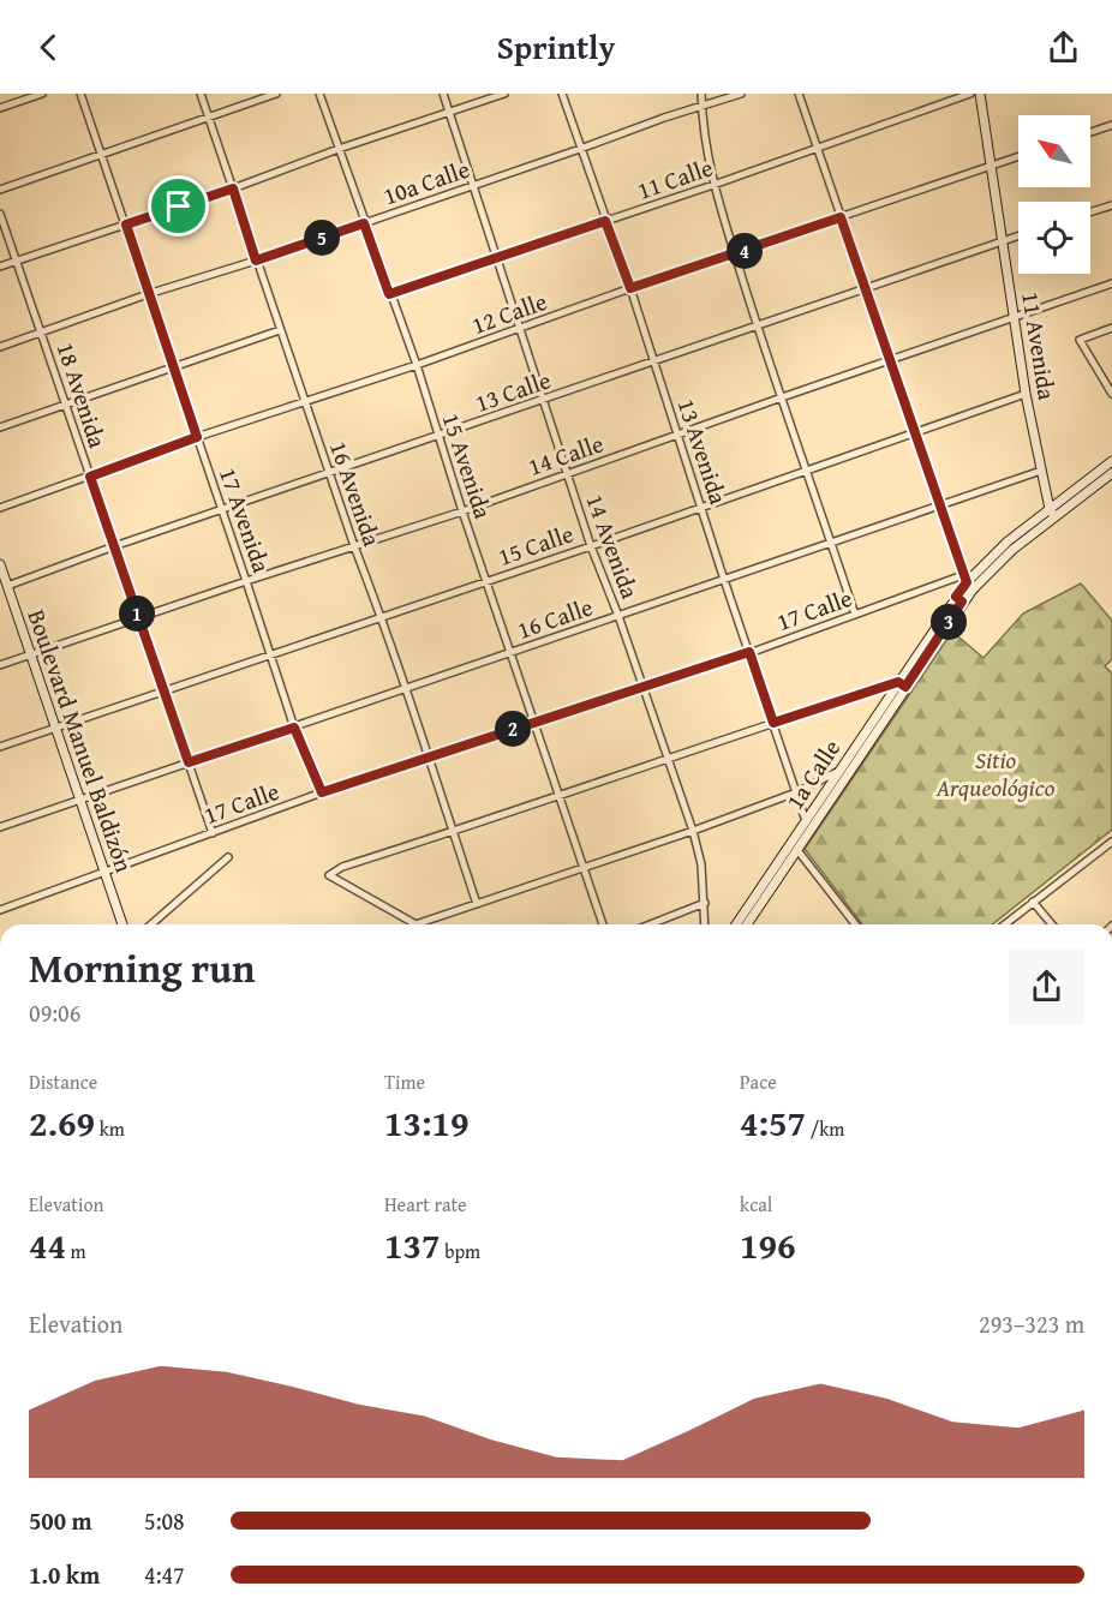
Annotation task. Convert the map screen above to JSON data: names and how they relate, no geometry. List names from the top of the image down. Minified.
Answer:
{"streets":{"main road":["11 Avenida","Boulevard Manuel Baldizón","1a Calle"],"street":["11 Calle","10a Calle","12 Calle","13 Calle","18 Avenida","13 Avenida","14 Calle","15 Avenida","16 Avenida","17 Avenida","15 Calle","14 Avenida","17 Calle","16 Calle"]},"crossings":[["11 Calle","13 Avenida"],["11 Calle","15 Avenida"],["11 Calle","14 Avenida"],["10a Calle","18 Avenida"],["10a Calle","13 Avenida"],["10a Calle","15 Avenida"],["10a Calle","16 Avenida"],["10a Calle","17 Avenida"],["10a Calle","14 Avenida"],["12 Calle","11 Avenida"],["12 Calle","18 Avenida"],["12 Calle","13 Avenida"],["12 Calle","15 Avenida"],["12 Calle","16 Avenida"],["12 Calle","17 Avenida"],["12 Calle","14 Avenida"],["11 Avenida","13 Calle"],["11 Avenida","14 Calle"],["11 Avenida","15 Calle"],["11 Avenida","16 Calle"],["11 Avenida","1a Calle"],["13 Calle","18 Avenida"],["13 Calle","13 Avenida"],["13 Calle","15 Avenida"],["13 Calle","16 Avenida"],["13 Calle","17 Avenida"],["13 Calle","14 Avenida"],["13 Calle","Boulevard Manuel Baldizón"],["18 Avenida","14 Calle"],["18 Avenida","15 Calle"],["18 Avenida","17 Calle"],["18 Avenida","16 Calle"],["13 Avenida","14 Calle"],["13 Avenida","15 Calle"],["13 Avenida","17 Calle"],["13 Avenida","16 Calle"],["13 Avenida","1a Calle"],["14 Calle","15 Avenida"],["14 Calle","16 Avenida"],["14 Calle","17 Avenida"],["14 Calle","14 Avenida"],["14 Calle","Boulevard Manuel Baldizón"],["15 Avenida","15 Calle"],["15 Avenida","17 Calle"],["15 Avenida","16 Calle"],["16 Avenida","15 Calle"],["16 Avenida","17 Calle"],["16 Avenida","16 Calle"],["17 Avenida","15 Calle"],["17 Avenida","17 Calle"],["17 Avenida","16 Calle"],["15 Calle","14 Avenida"],["15 Calle","Boulevard Manuel Baldizón"],["14 Avenida","17 Calle"],["14 Avenida","16 Calle"],["17 Calle","Boulevard Manuel Baldizón"],["17 Calle","1a Calle"],["16 Calle","Boulevard Manuel Baldizón"]],"parks":["Sitio Arqueológico"],"north":"top left","page":{"header":"Sprintly","pins":["5","4","1","3","2"],"heading":["Morning run","09:06"],"stats":[["Distance","2.69 km"],["Time","13:19"],["Pace","4:57 /km"],["Elevation","44 m"],["Heart rate","137 bpm"],["kcal","196"]],"chart":["Elevation","293–323 m"],"list":[{"name":"500 m","note":"5:08"},{"name":"1.0 km","note":"4:47"}]}}
